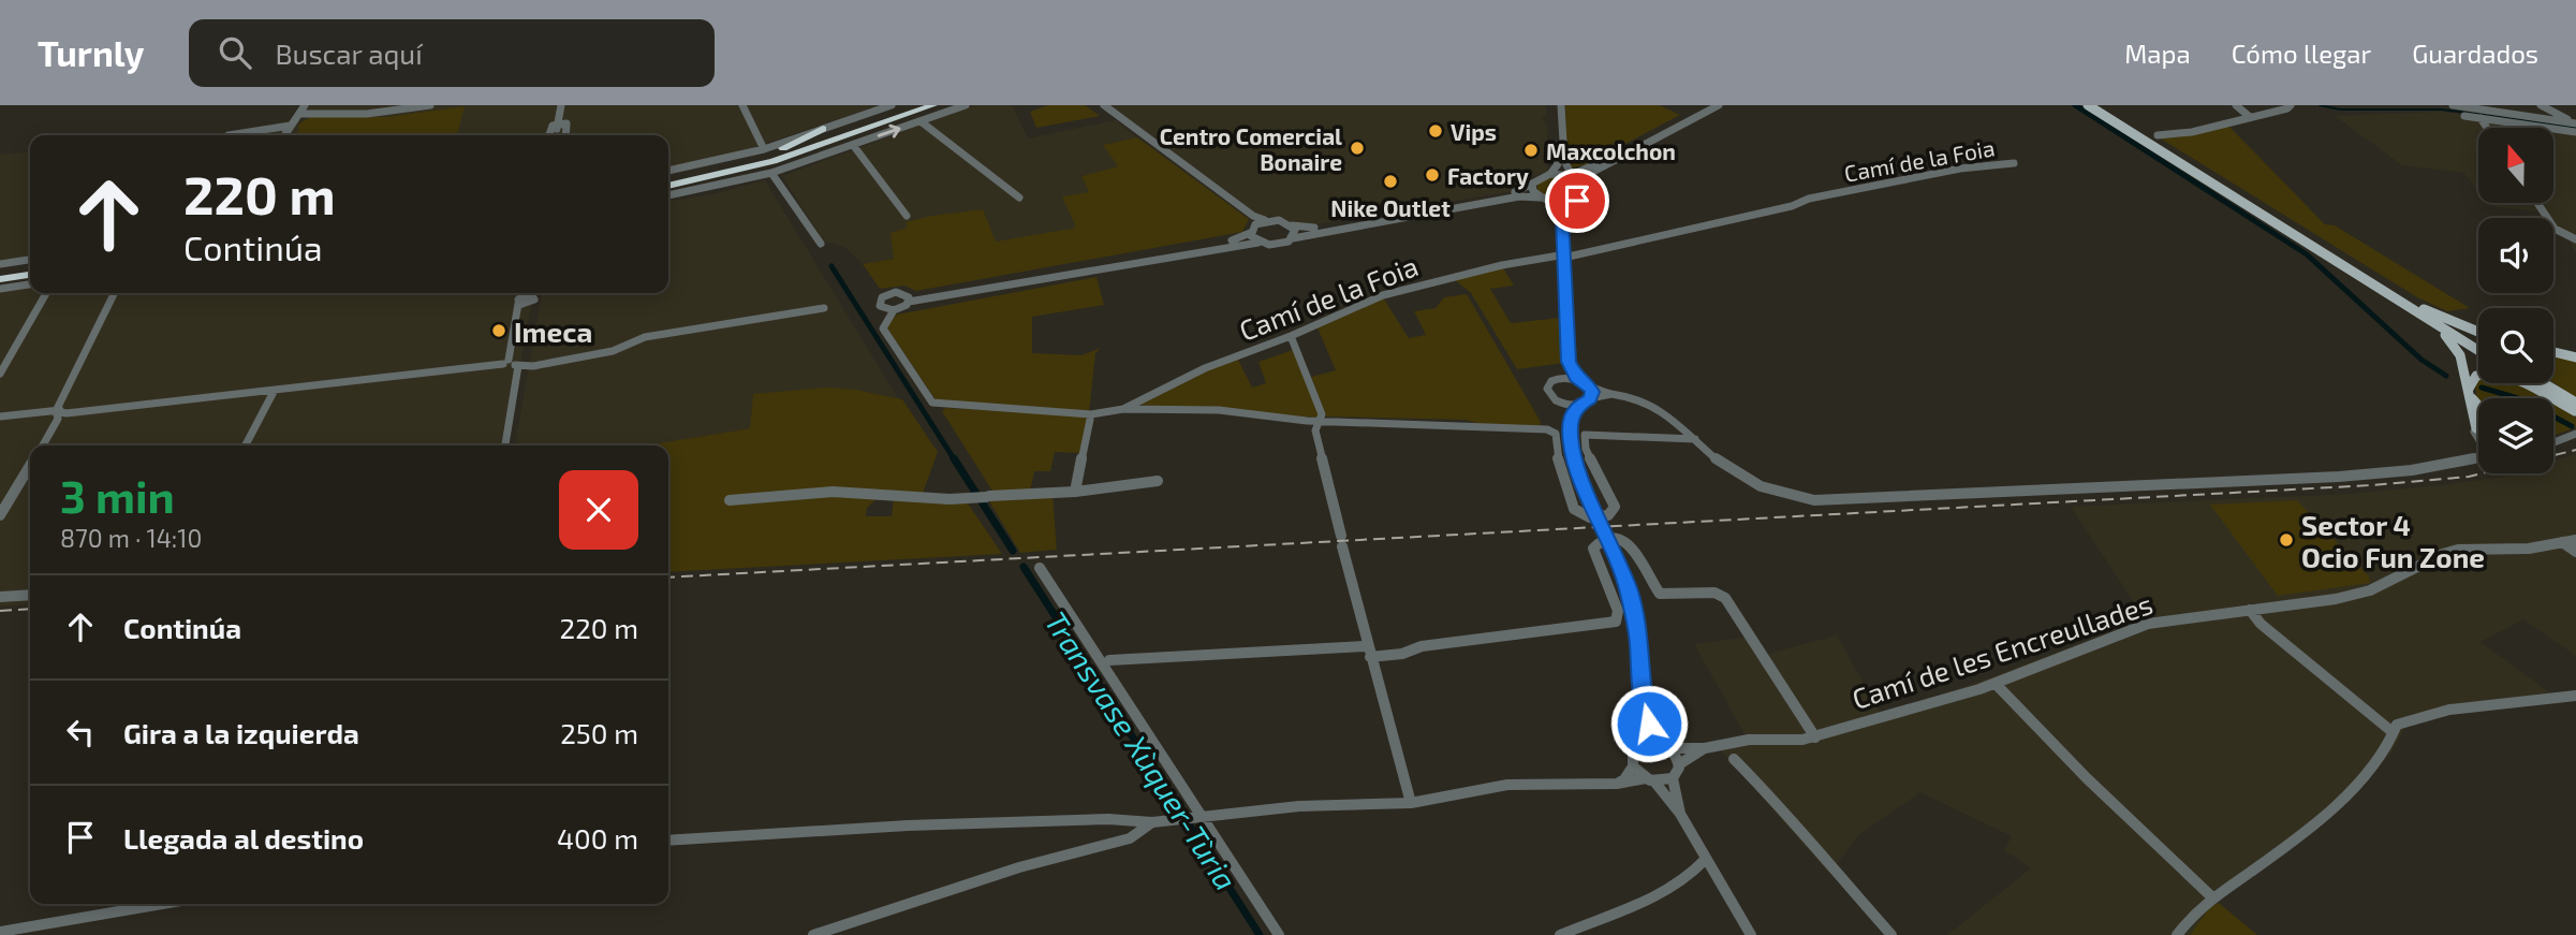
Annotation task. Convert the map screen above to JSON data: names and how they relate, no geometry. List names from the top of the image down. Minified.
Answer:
{"streets":{"street":["Camí de la Foia","Camí de les Encreullades"]},"water":["Transvase Xùquer-Tùria"],"places":["Vips","Centro Comercial Bonaire","Maxcolchon","Factory","Nike Outlet","Imeca","Sector 4 Ocio Fun Zone"],"north":"top","page":{"header":"Turnly","search":"Buscar aquí","nav":["Mapa","Cómo llegar","Guardados"],"turn":["220 m","Continúa"],"heading":["3 min","870 m · 14:10"],"list":[{"name":"Continúa","value":"220 m"},{"name":"Gira a la izquierda","value":"250 m"},{"name":"Llegada al destino","value":"400 m"}]}}
